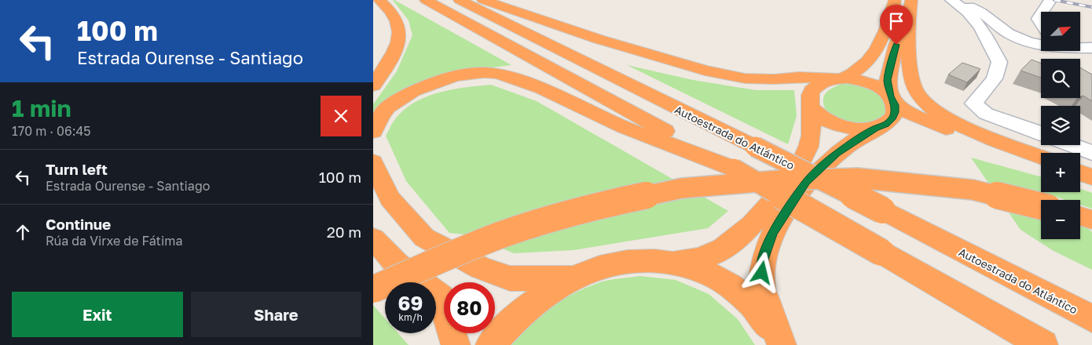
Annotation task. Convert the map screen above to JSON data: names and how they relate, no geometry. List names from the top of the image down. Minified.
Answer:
{"streets":{"highway":["Autoestrada do Atlántico"]},"north":"top right","page":{"turn":["100 m","Estrada Ourense - Santiago"],"map_buttons":["+","−"],"heading":["1 min","170 m · 06:45"],"list":[{"name":"Turn left","note":"Estrada Ourense - Santiago","value":"100 m"},{"name":"Continue","note":"Rúa da Virxe de Fátima","value":"20 m"}],"speed":"69 km/h","limit":"80","buttons":["Exit","Share"]}}
